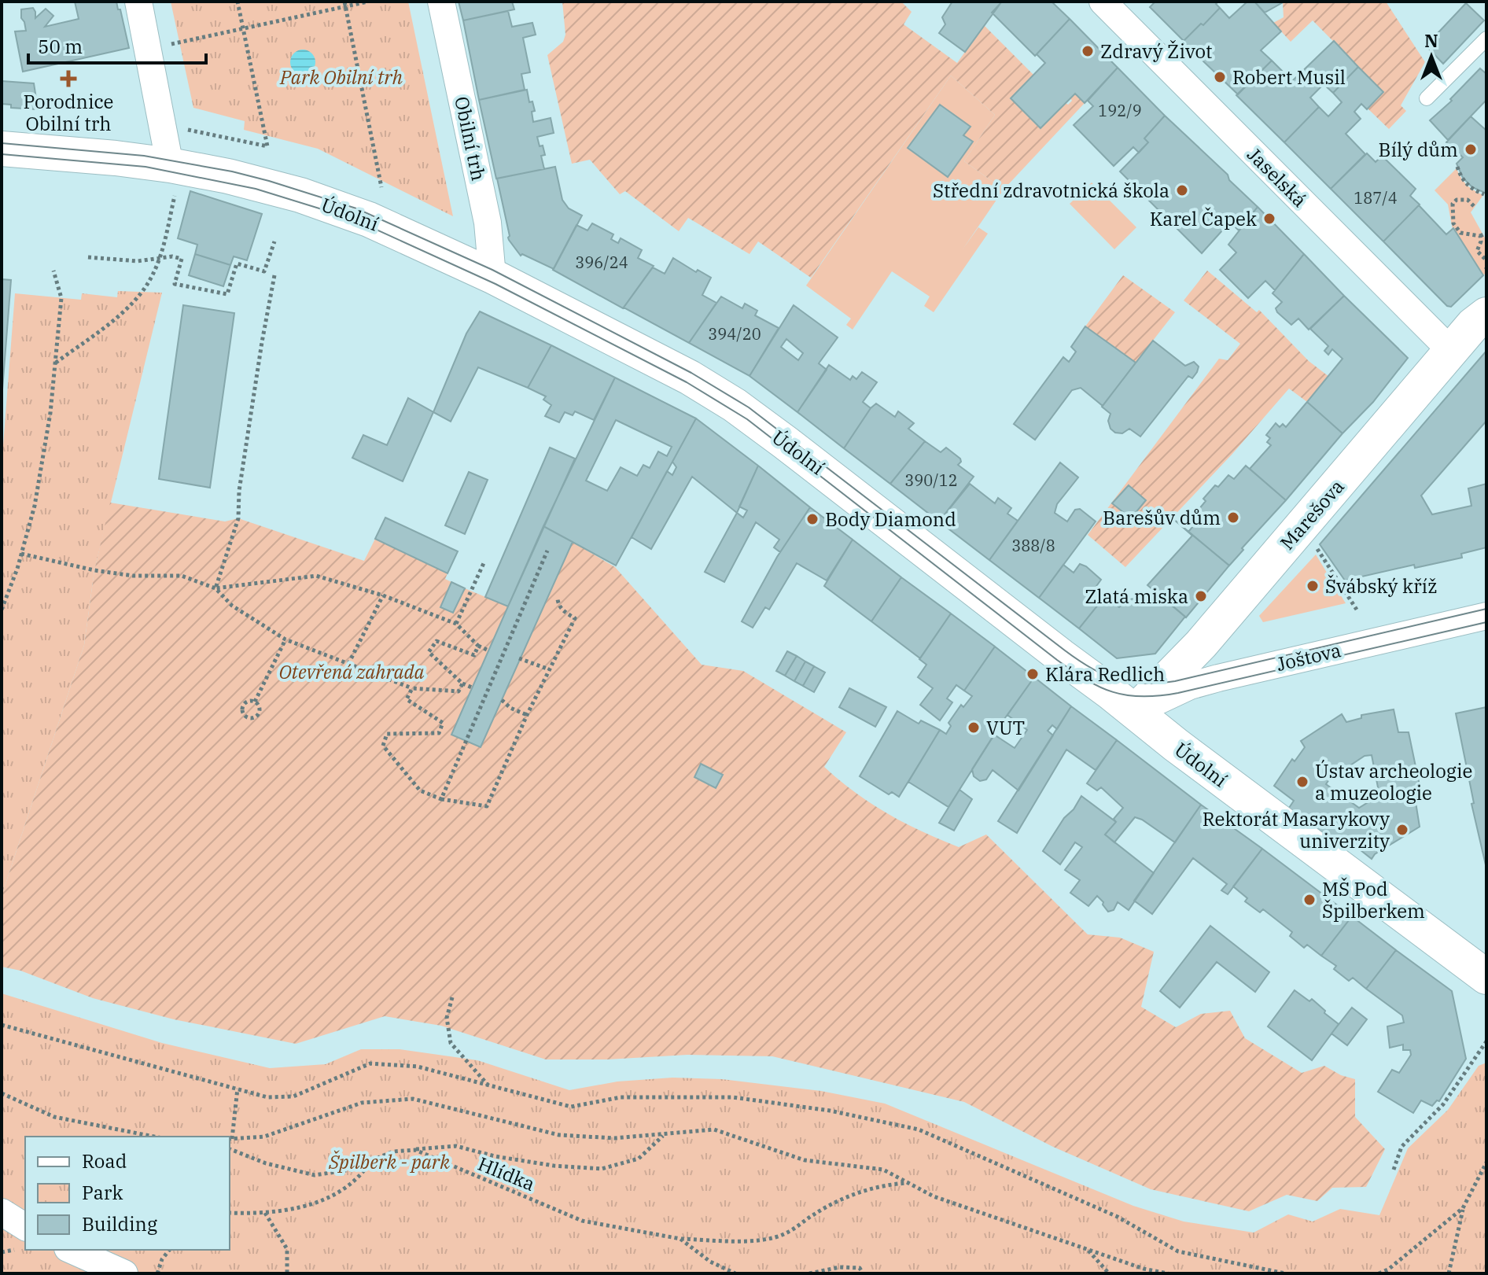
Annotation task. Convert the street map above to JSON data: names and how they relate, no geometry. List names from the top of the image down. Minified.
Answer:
{"streets":{"street":["Obilní trh","Jaselská","Údolní","Marešova","Joštova"],"path":["Hlídka"]},"crossings":[["Obilní trh","Údolní"],["Jaselská","Marešova"],["Údolní","Marešova"],["Údolní","Joštova"],["Marešova","Joštova"]],"parks":["Park Obilní trh","Otevřená zahrada","Špilberk - park"],"places":{"other":["Zdravý Život","Robert Musil","Bílý dům","Střední zdravotnická škola","Karel Čapek","Barešův dům","Body Diamond","Švábský kříž","Zlatá miska","Klára Redlich","VUT","Ústav archeologie a muzeologie","Rektorát Masarykovy univerzity","MŠ Pod Špilberkem"],"health":["Porodnice Obilní trh"]},"house_numbers":["192/9","187/4","396/24","394/20","390/12","388/8"],"legend":["Road","Park","Building"],"scale_bar":"50 m","north":"top"}
